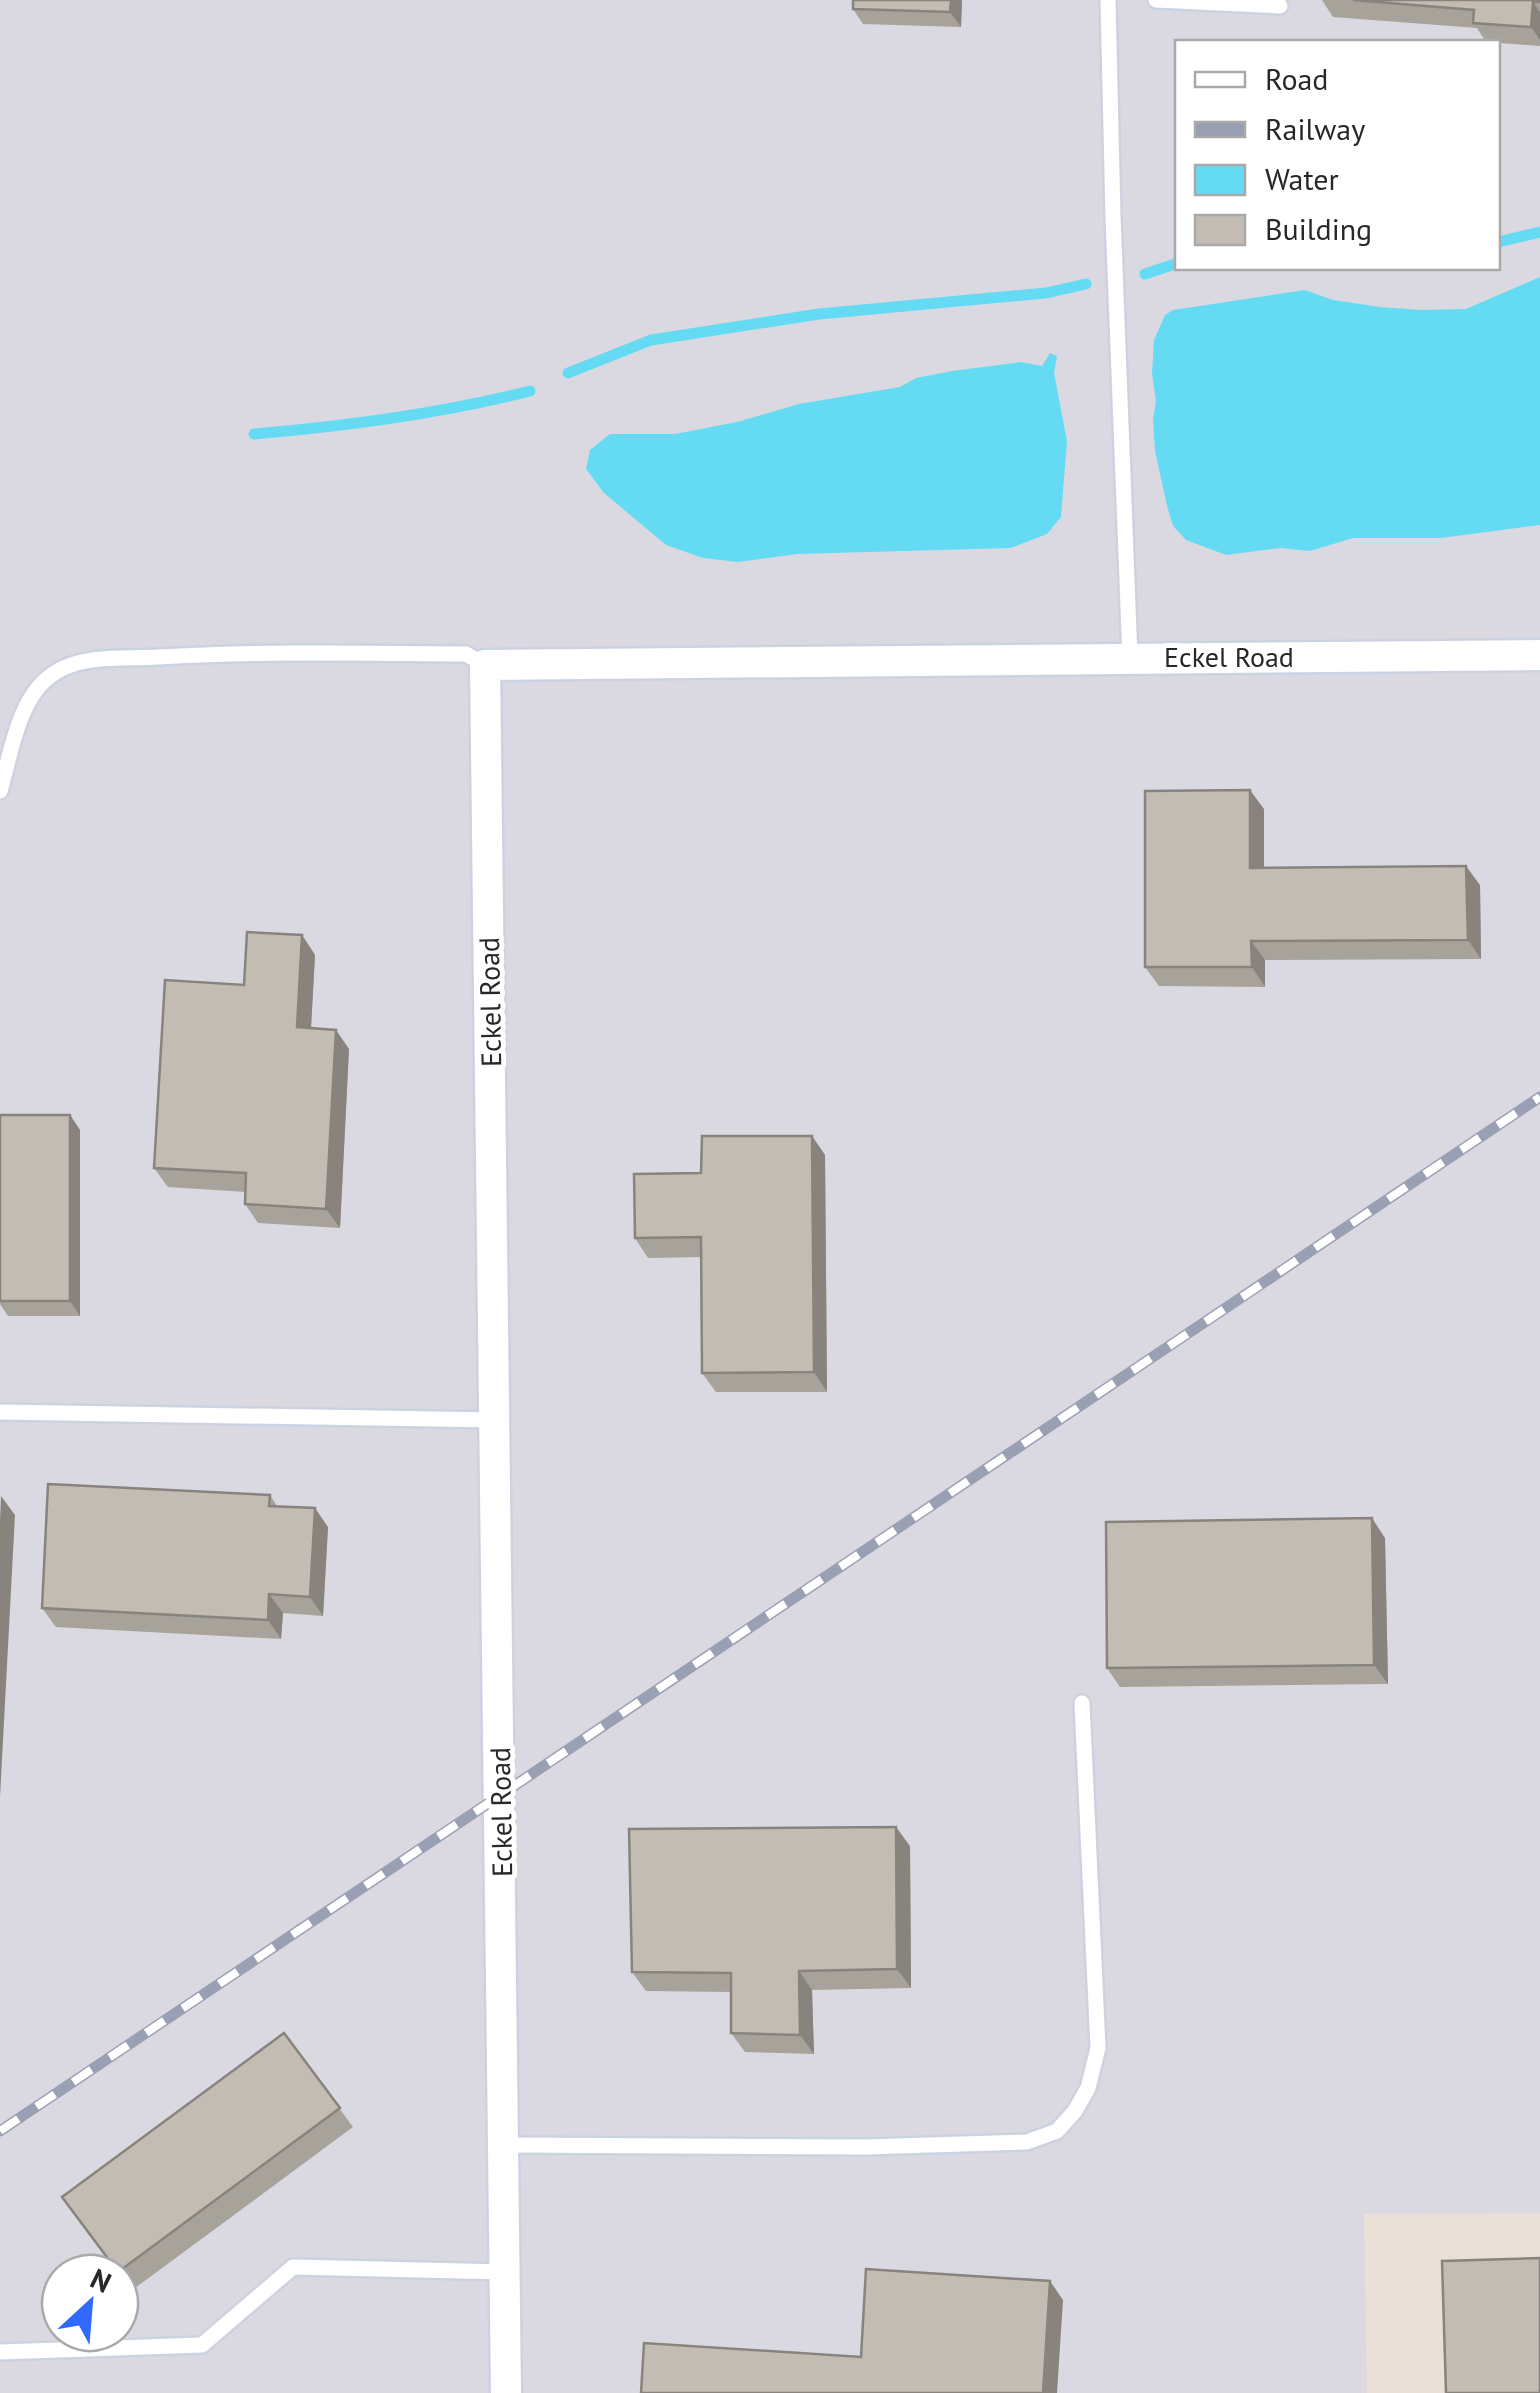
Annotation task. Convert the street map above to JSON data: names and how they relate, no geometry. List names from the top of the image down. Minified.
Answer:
{"streets":{"street":["Eckel Road"]},"legend":["Road","Railway","Water","Building"],"north":"top right"}
